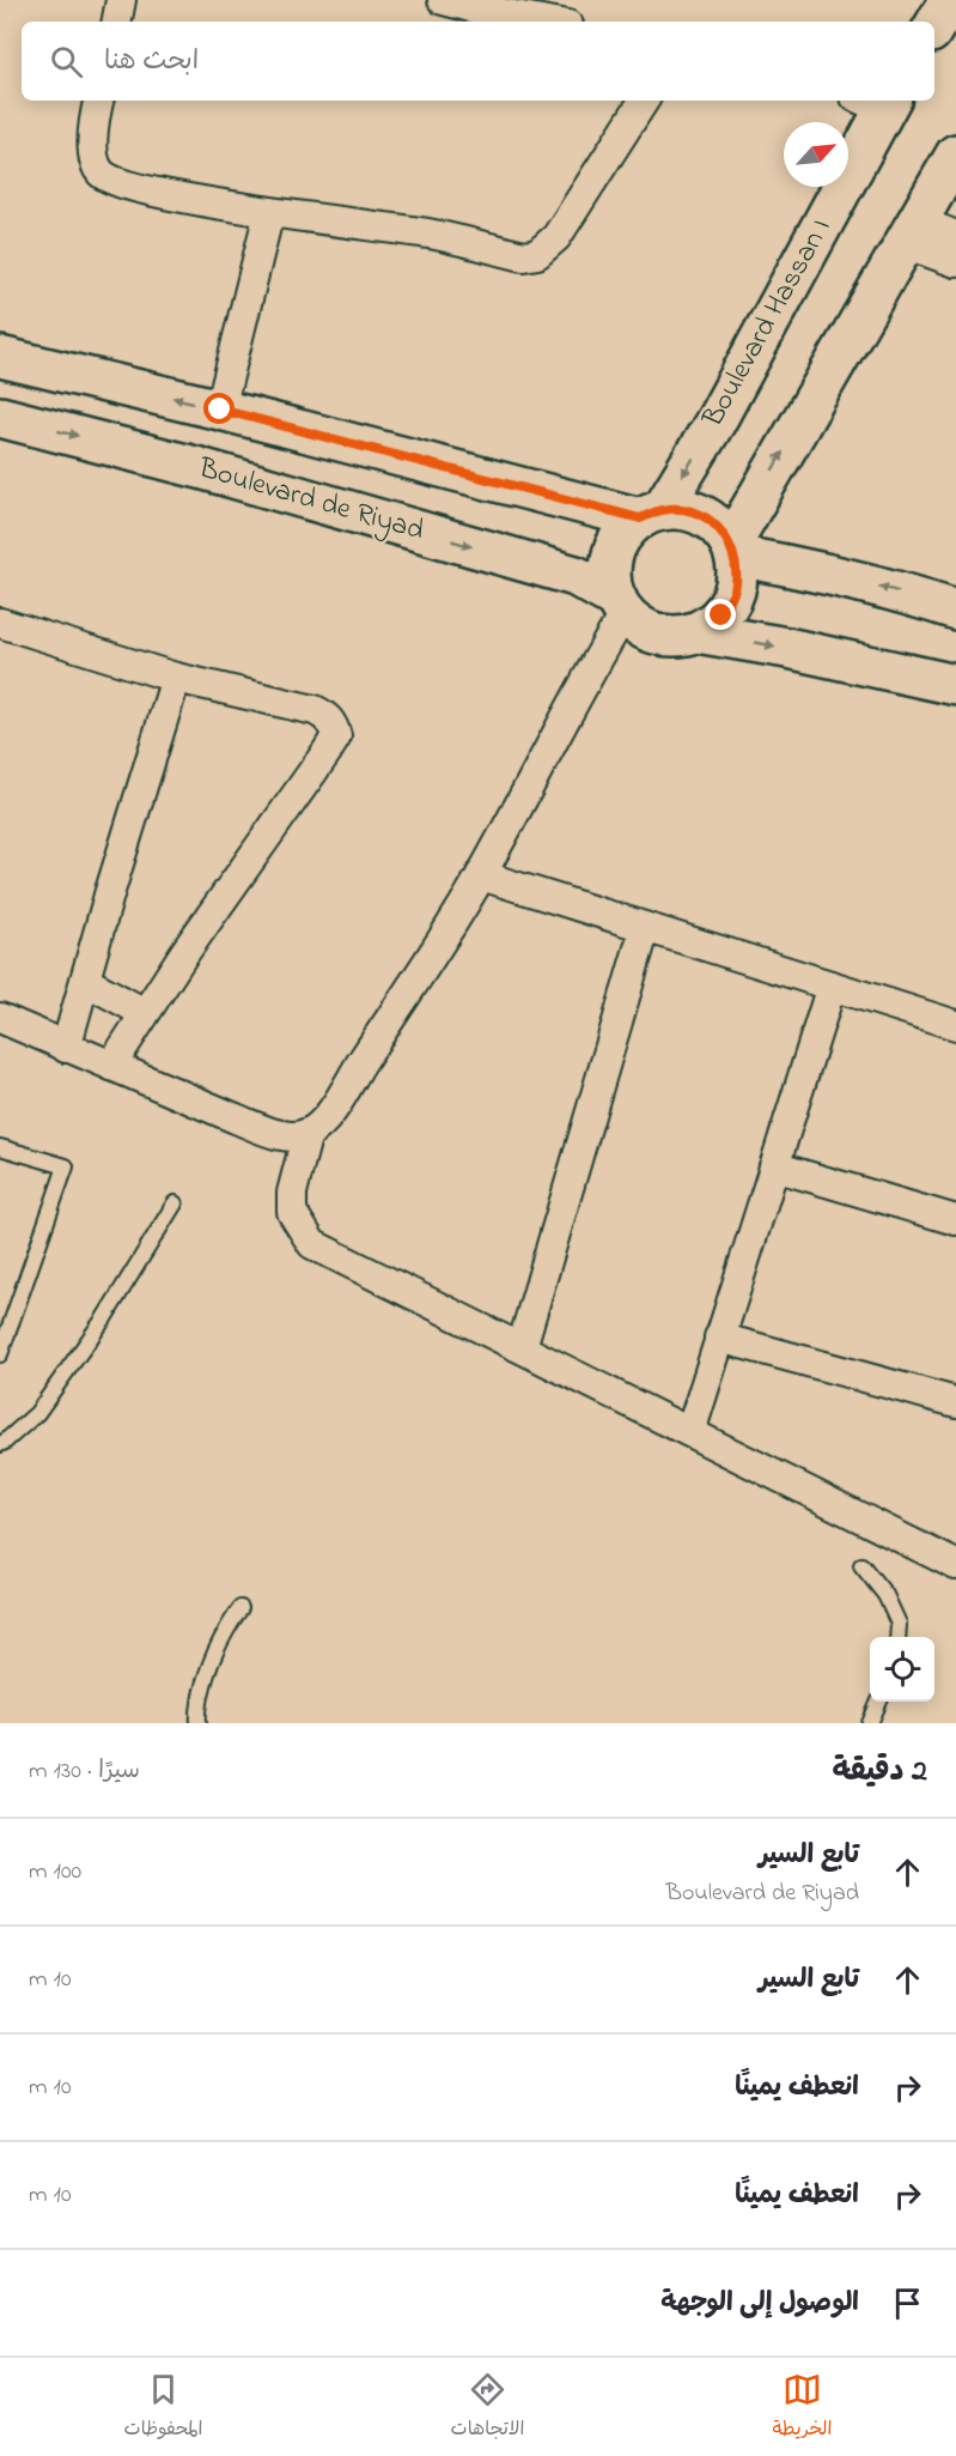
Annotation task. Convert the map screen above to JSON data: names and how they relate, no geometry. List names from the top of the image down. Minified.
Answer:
{"streets":{"main road":["Boulevard Hassan I","Boulevard de Riyad"]},"crossings":[["Boulevard Hassan I","Boulevard de Riyad"]],"north":"top right","page":{"search":"ابحث هنا","heading":["2 دقيقة","سيرًا · 130 m"],"list":[["تابع السير","Boulevard de Riyad","100 m"],["تابع السير","10 m"],["انعطف يمينًا","10 m"],["انعطف يمينًا","10 m"],"الوصول إلى الوجهة"],"nav":["الخريطة","الاتجاهات","المحفوظات"]}}
